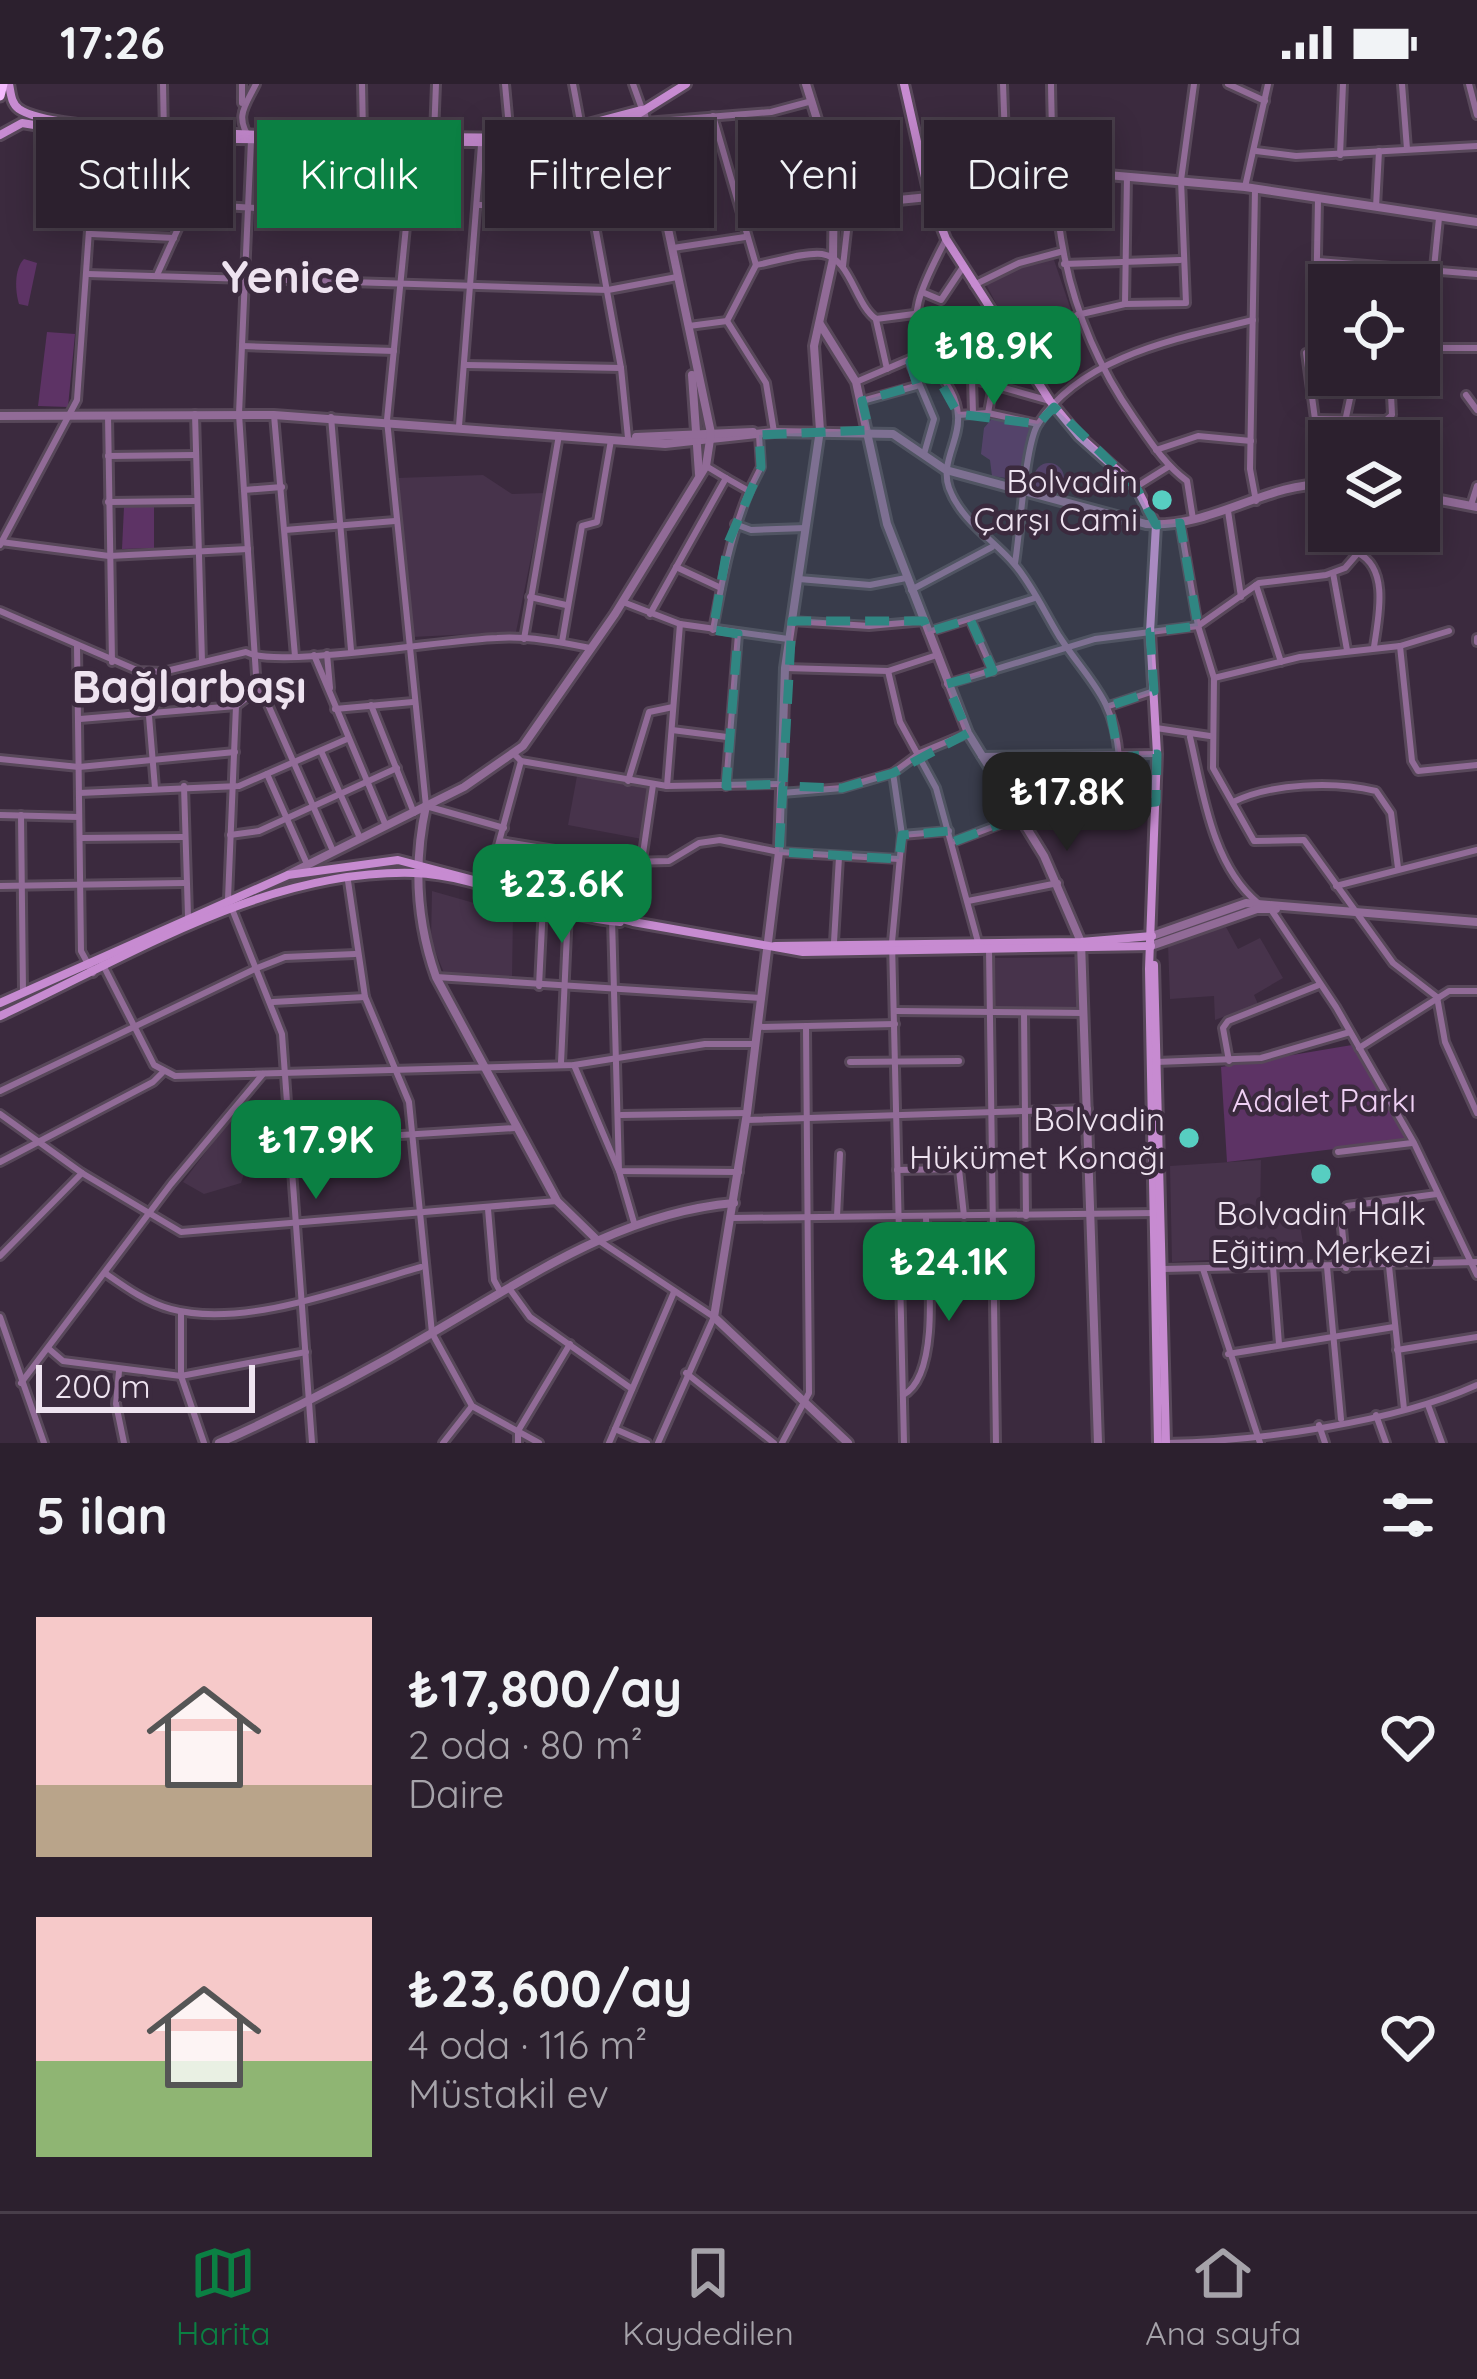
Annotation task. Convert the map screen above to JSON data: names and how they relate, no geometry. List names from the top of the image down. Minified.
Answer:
{"districts":["Yenice","Bağlarbaşı"],"parks":["Adalet Parkı"],"places":["Bolvadin Çarşı Cami","Bolvadin Hükümet Konağı","Bolvadin Halk Eğitim Merkezi"],"scale_bar":"200 m","page":{"status":"17:26","chip":["Satılık","Kiralık","Filtreler","Yeni","Daire"],"price":["₺18.9K","₺17.8K","₺23.6K","₺17.9K","₺24.1K"],"scale":"200 m","heading":"5 ilan","list":[{"name":"₺17,800/ay","note":"2 oda · 80 m² · Daire"},{"name":"₺23,600/ay","note":"4 oda · 116 m² · Müstakil ev"}],"tabs":["Harita","Kaydedilen","Ana sayfa"]}}
